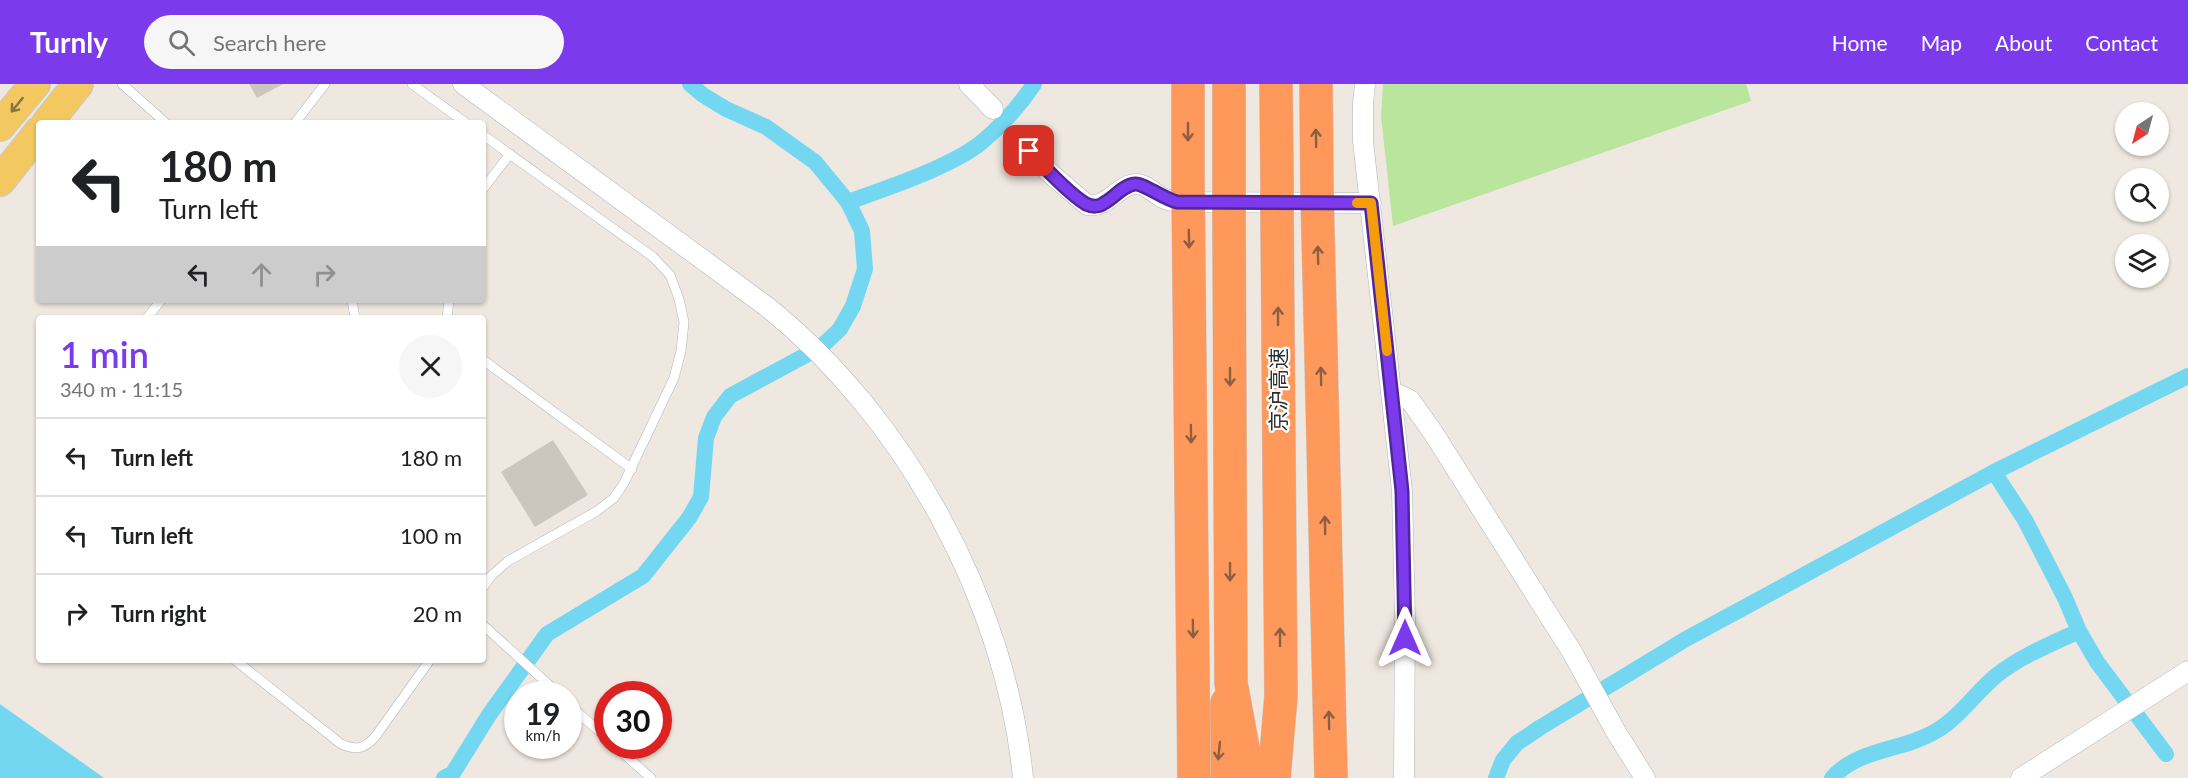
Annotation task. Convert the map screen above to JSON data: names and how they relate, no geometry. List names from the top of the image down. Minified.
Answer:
{"streets":{"highway":["京沪高速"]},"north":"bottom left","page":{"header":"Turnly","search":"Search here","nav":["Home","Map","About","Contact"],"turn":["180 m","Turn left"],"heading":["1 min","340 m · 11:15"],"list":[{"name":"Turn left","value":"180 m"},{"name":"Turn left","value":"100 m"},{"name":"Turn right","value":"20 m"}],"speed":"19 km/h","limit":"30"}}
